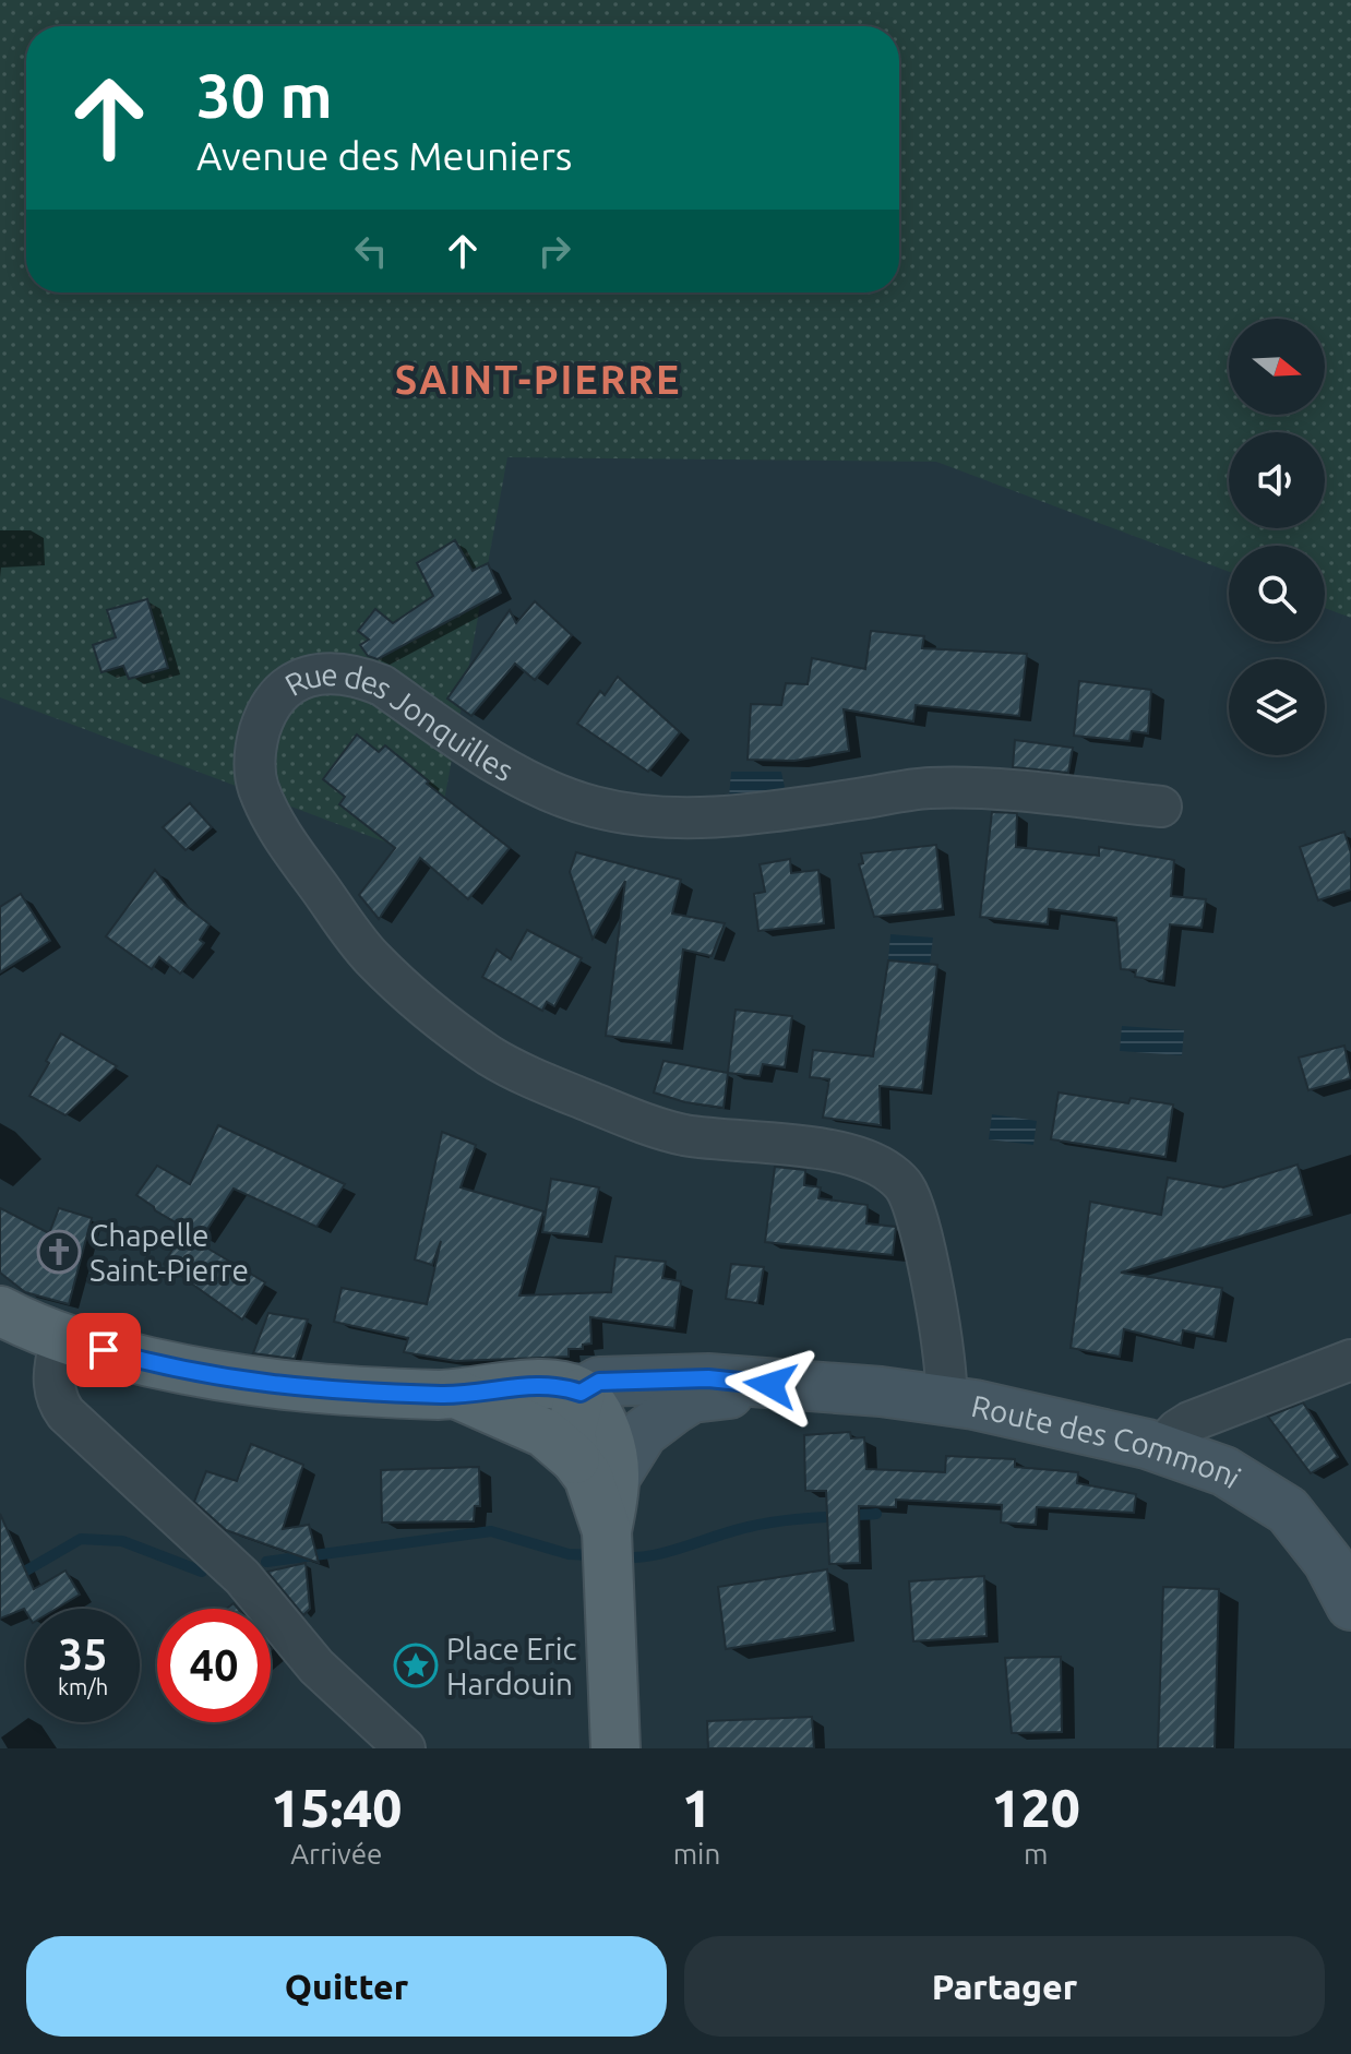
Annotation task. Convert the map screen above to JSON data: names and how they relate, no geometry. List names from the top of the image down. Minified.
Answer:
{"streets":{"street":["Rue des Jonquilles","Route des Commoni"]},"crossings":[["Rue des Jonquilles","Route des Commoni"]],"districts":["SAINT-PIERRE"],"places":{"church":["Chapelle Saint-Pierre"],"place":["Place Eric Hardouin"]},"north":"right","page":{"turn":["30 m","Avenue des Meuniers"],"speed":"35 km/h","limit":"40","eta":["15:40","Arrivée","1","min","120","m"],"buttons":["Quitter","Partager"]}}
